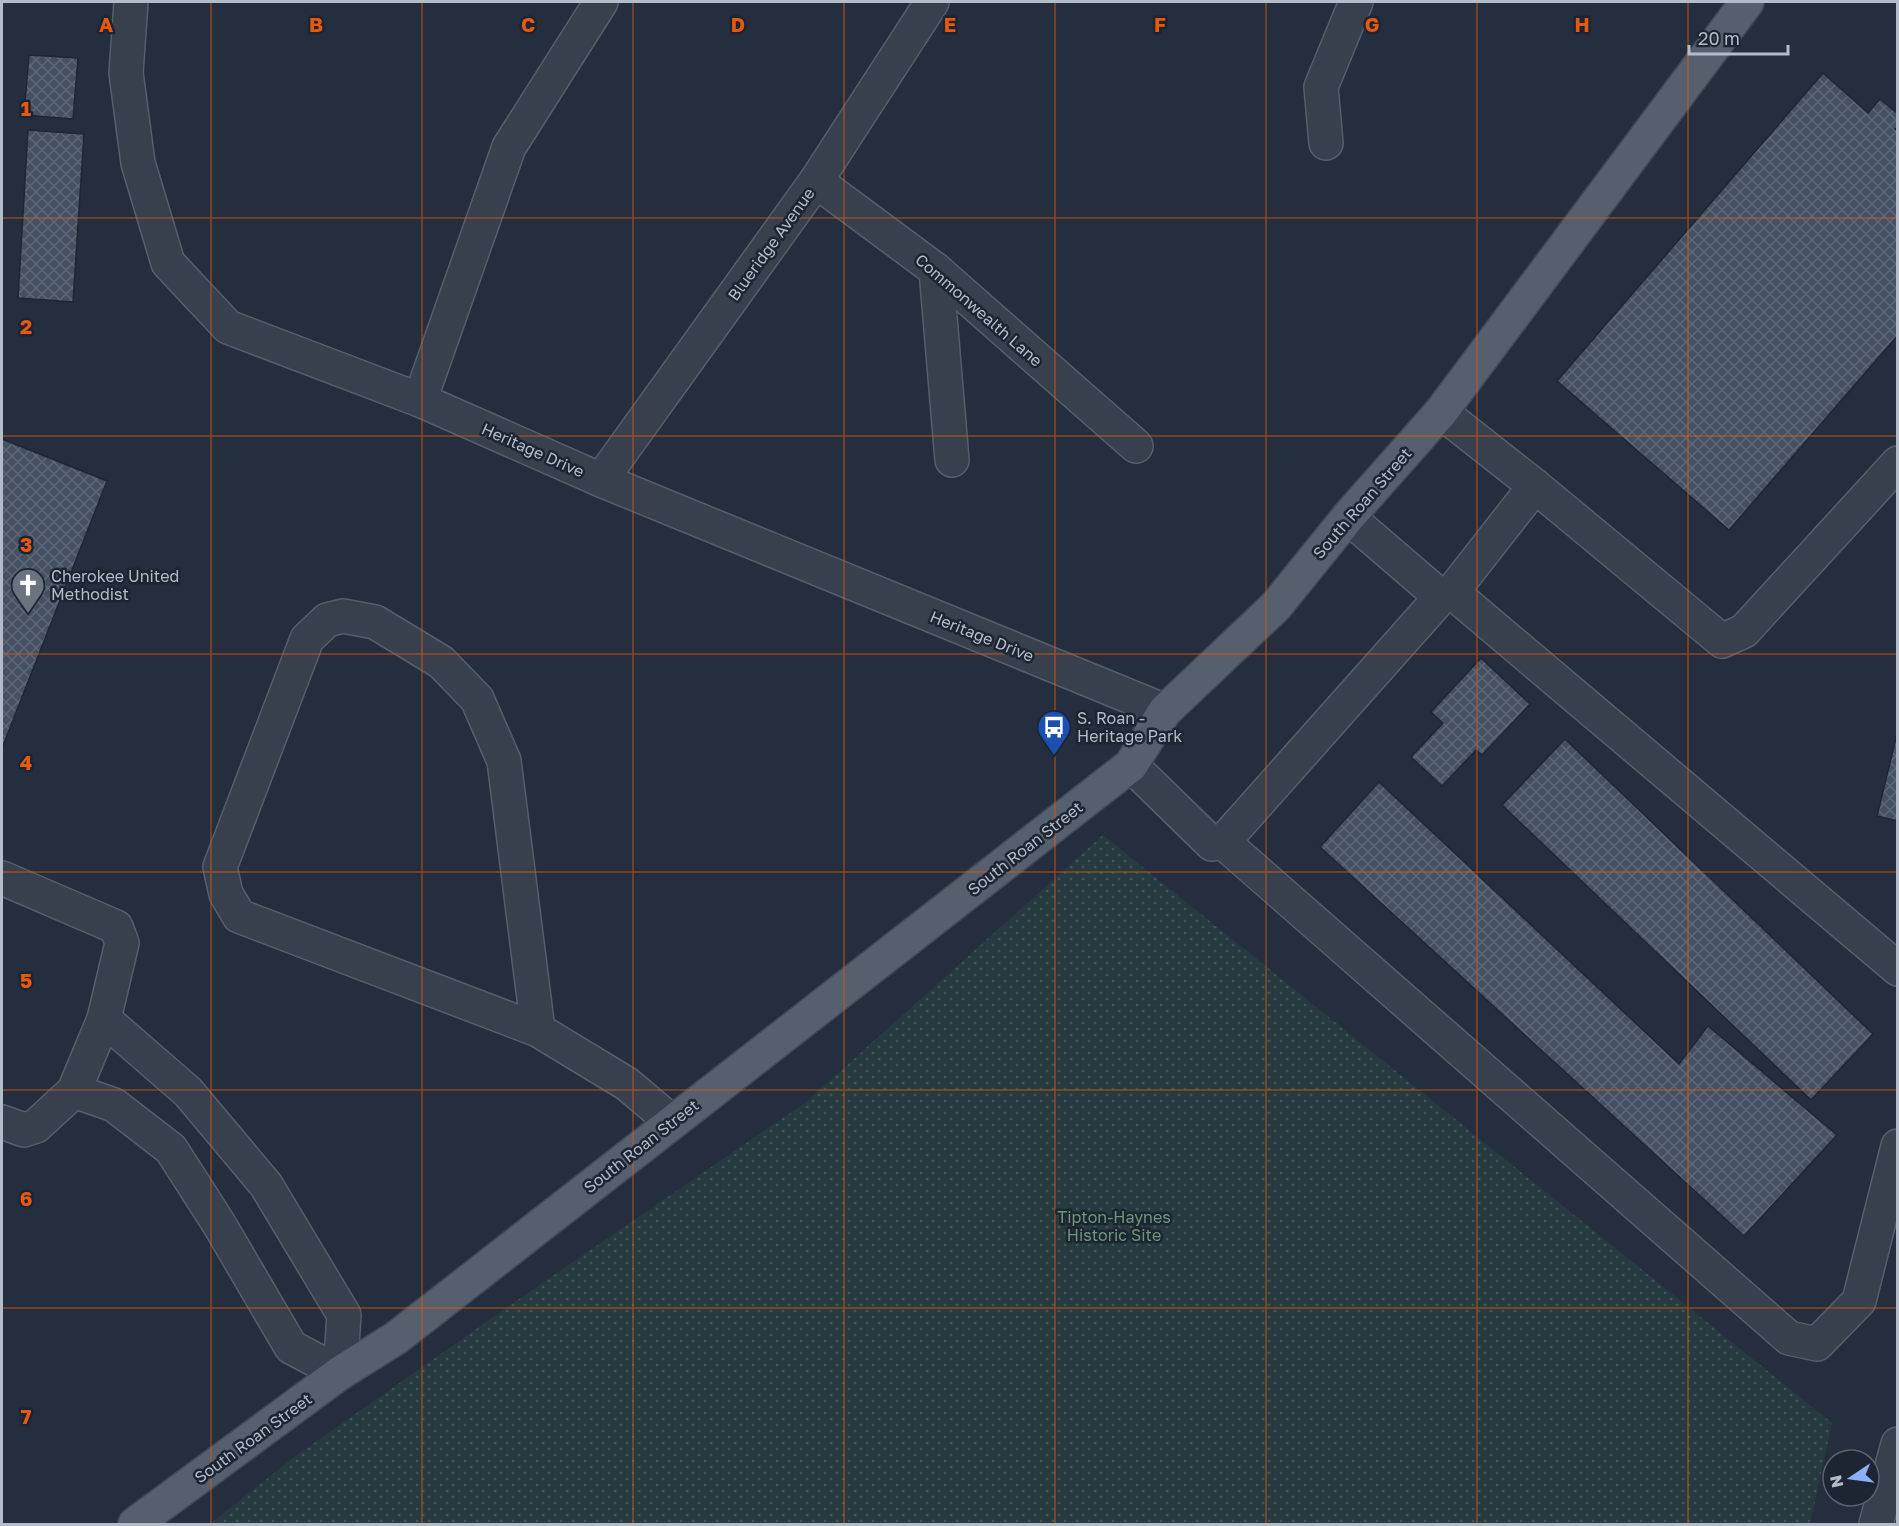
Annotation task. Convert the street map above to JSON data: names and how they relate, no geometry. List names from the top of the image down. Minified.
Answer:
{"streets":{"main road":["South Roan Street"],"street":["Blueridge Avenue","Commonwealth Lane","Heritage Drive"]},"crossings":[["Blueridge Avenue","Commonwealth Lane"],["Blueridge Avenue","Heritage Drive"],["Heritage Drive","South Roan Street"]],"parks":["Tipton-Haynes Historic Site"],"places":{"church":["Cherokee United Methodist"],"bus stop":["S. Roan - Heritage Park"]},"scale_bar":"20 m","north":"left","grid":{"columns":["A","B","C","D","E","F","G","H"],"rows":["1","2","3","4","5","6","7"]}}
